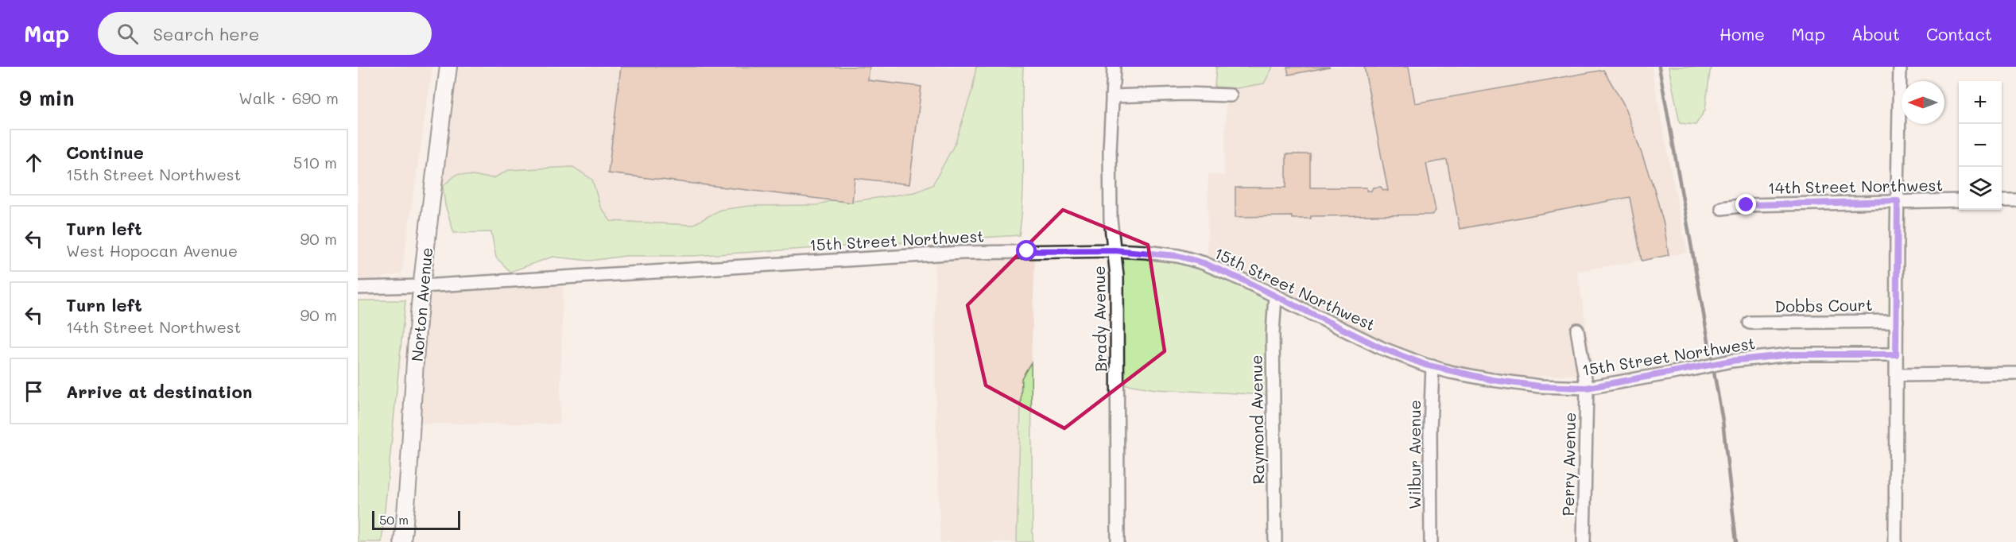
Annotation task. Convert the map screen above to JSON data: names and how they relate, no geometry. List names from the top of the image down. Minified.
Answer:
{"streets":{"main road":["Norton Avenue"],"street":["14th Street Northwest","15th Street Northwest","Dobbs Court","Brady Avenue","Raymond Avenue","Wilbur Avenue","Perry Avenue"]},"crossings":[["15th Street Northwest","Norton Avenue"],["15th Street Northwest","Brady Avenue"],["15th Street Northwest","Raymond Avenue"],["15th Street Northwest","Wilbur Avenue"],["15th Street Northwest","Perry Avenue"]],"scale_bar":"50 m","north":"left","page":{"header":"Map","search":"Search here","nav":["Home","Map","About","Contact"],"heading":["9 min","Walk · 690 m"],"map_buttons":["+","−"],"list":[["Continue","15th Street Northwest","510 m"],["Turn left","West Hopocan Avenue","90 m"],["Turn left","14th Street Northwest","90 m"],"Arrive at destination"],"scale":"50 m"}}
